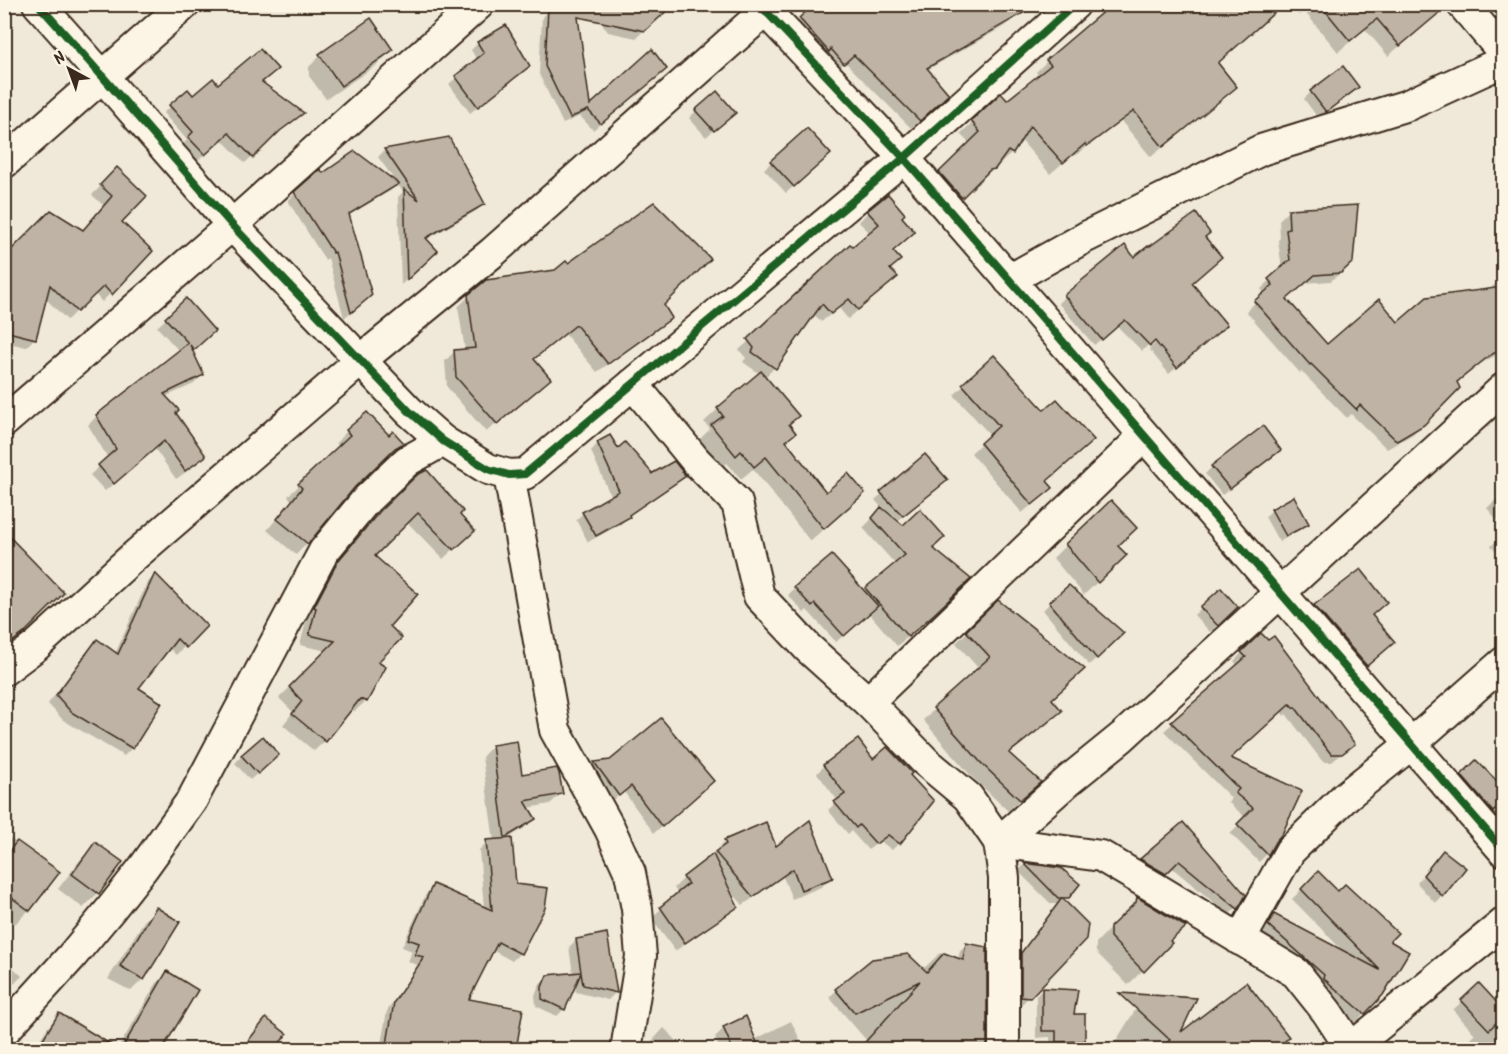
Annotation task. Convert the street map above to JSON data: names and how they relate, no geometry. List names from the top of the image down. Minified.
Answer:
{"north":"top left"}
